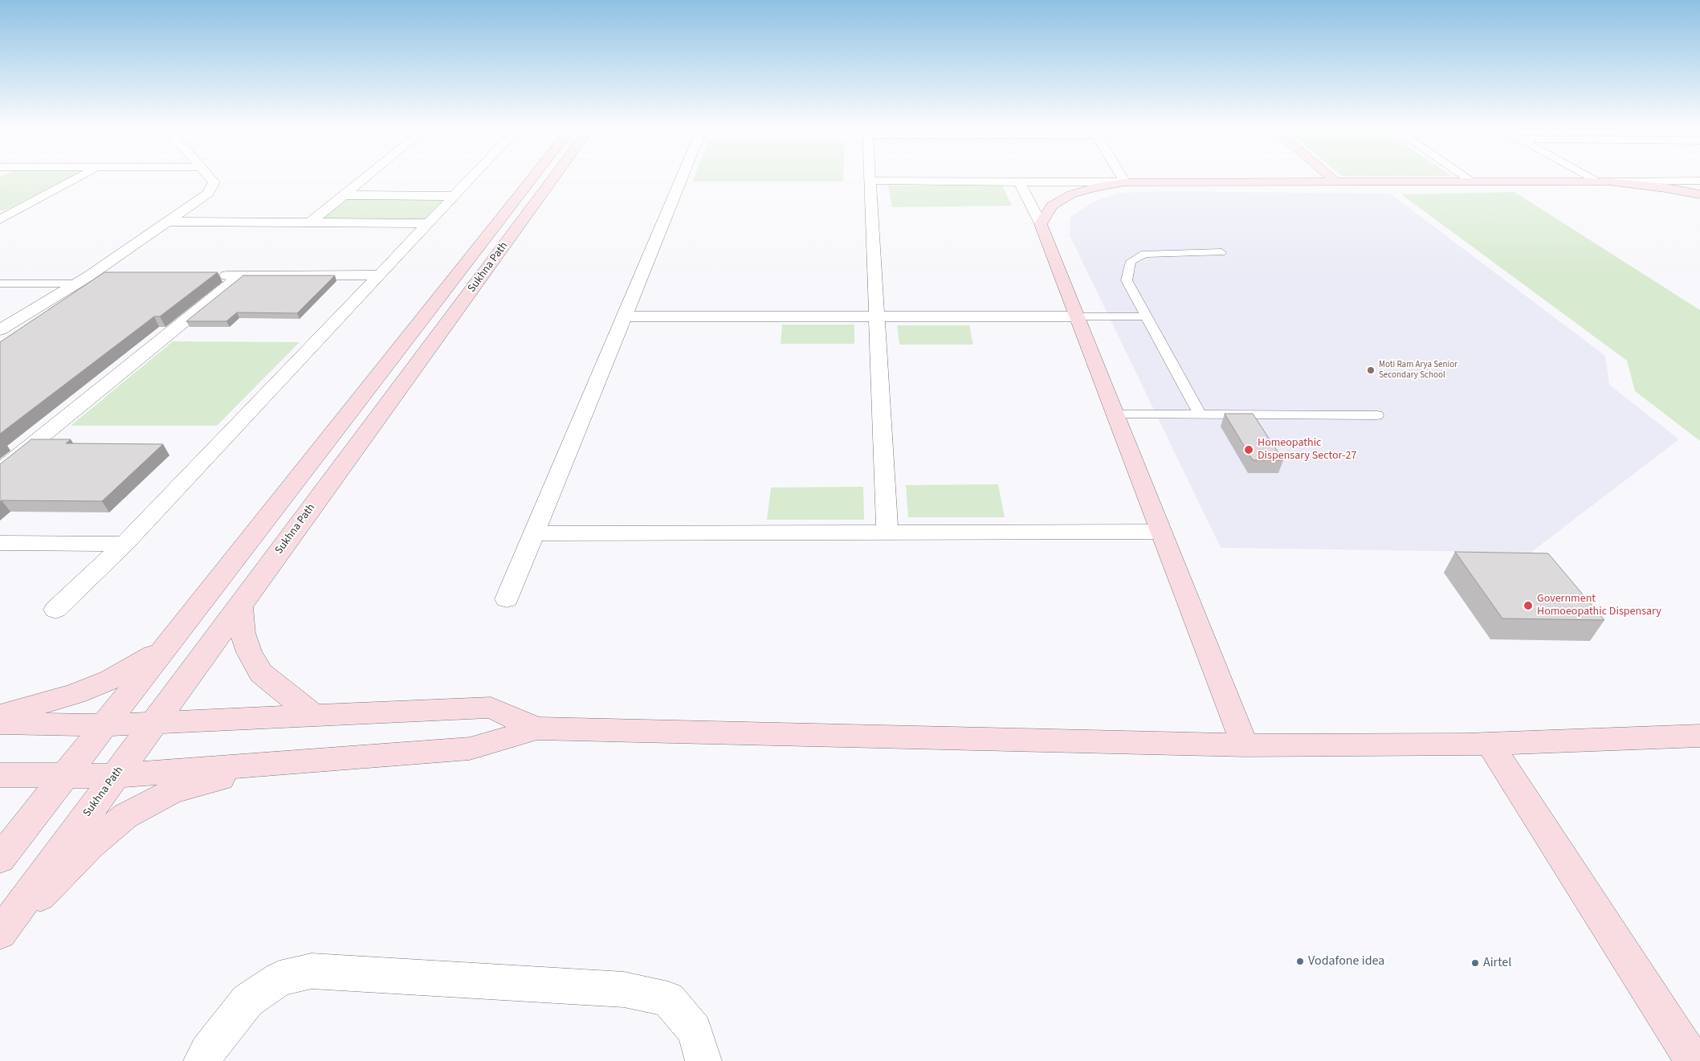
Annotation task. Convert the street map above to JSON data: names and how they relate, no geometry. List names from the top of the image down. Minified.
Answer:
{"streets":{"street":["Sukhna Path"]},"places":["Moti Ram Arya Senior Secondary School","Homeopathic Dispensary Sector-27","Government Homoeopathic Dispensary","Vodafone idea","Airtel"]}
